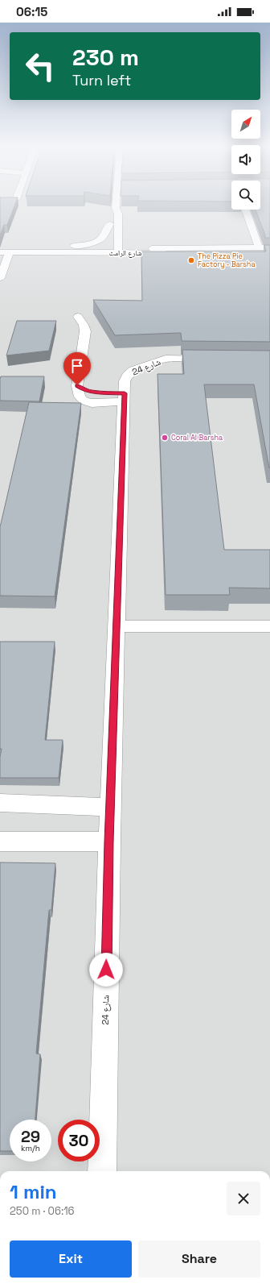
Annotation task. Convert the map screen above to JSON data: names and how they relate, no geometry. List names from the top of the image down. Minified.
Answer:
{"streets":{"street":["شارع الرامث","شارع 24"]},"places":["The Pizza Pie Factory - Barsha","Coral Al Barsha"],"north":"top right","page":{"status":"06:15","turn":["230 m","Turn left"],"speed":"29 km/h","limit":"30","heading":["1 min","250 m · 06:16"],"buttons":["Exit","Share"]}}
